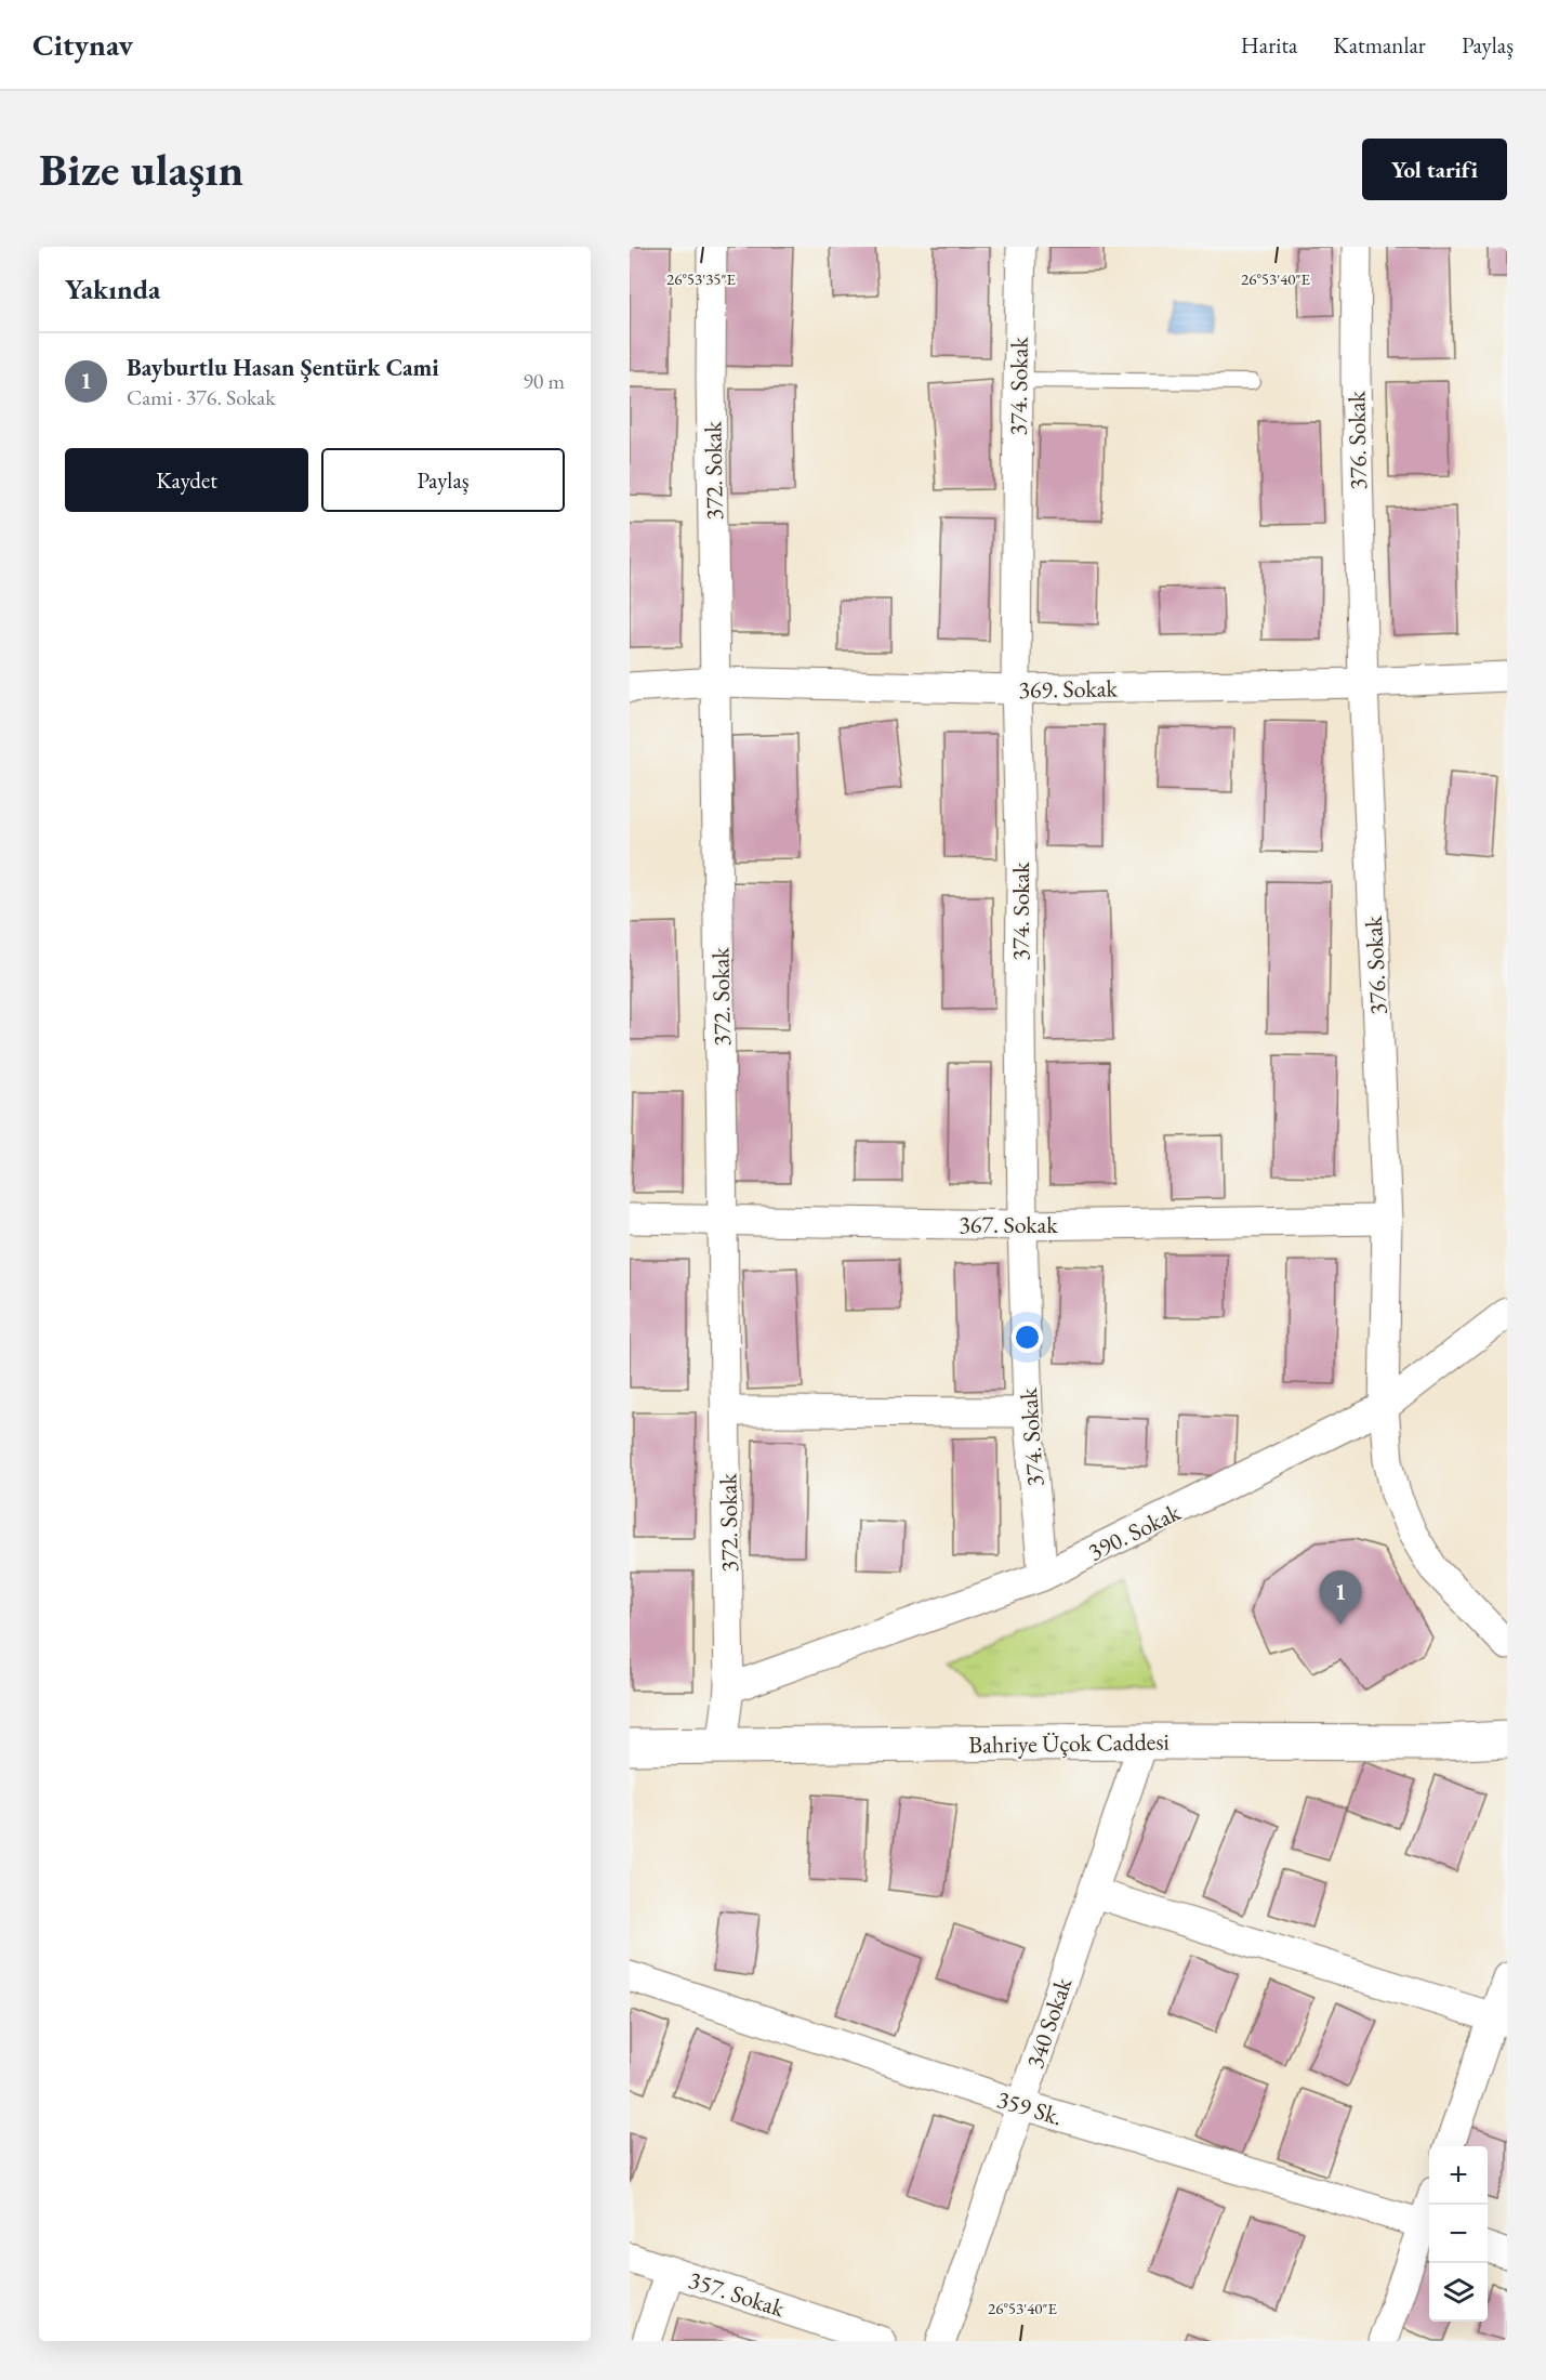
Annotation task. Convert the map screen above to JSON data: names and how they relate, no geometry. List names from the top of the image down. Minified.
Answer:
{"streets":{"street":["374. Sokak","376. Sokak","372. Sokak","369. Sokak","367. Sokak","390. Sokak","Bahriye Üçok Caddesi","340 Sokak","359 Sk.","357. Sokak"]},"crossings":[["374. Sokak","369. Sokak"],["374. Sokak","367. Sokak"],["374. Sokak","390. Sokak"],["376. Sokak","369. Sokak"],["376. Sokak","367. Sokak"],["376. Sokak","390. Sokak"],["372. Sokak","369. Sokak"],["372. Sokak","367. Sokak"],["372. Sokak","390. Sokak"],["372. Sokak","Bahriye Üçok Caddesi"],["Bahriye Üçok Caddesi","340 Sokak"],["340 Sokak","359 Sk."]],"page":{"header":"Citynav","nav":["Harita","Katmanlar","Paylaş"],"buttons":["Yol tarifi",["Kaydet","Paylaş"]],"title":"Bize ulaşın","heading":"Yakında","list":[{"mark":"1","name":"Bayburtlu Hasan Şentürk Cami","note":"Cami · 376. Sokak","value":"90 m"}],"pins":"1","map_buttons":["+","−"]},"coordinates":["26°53'35\"E","26°53'40\"E"]}
